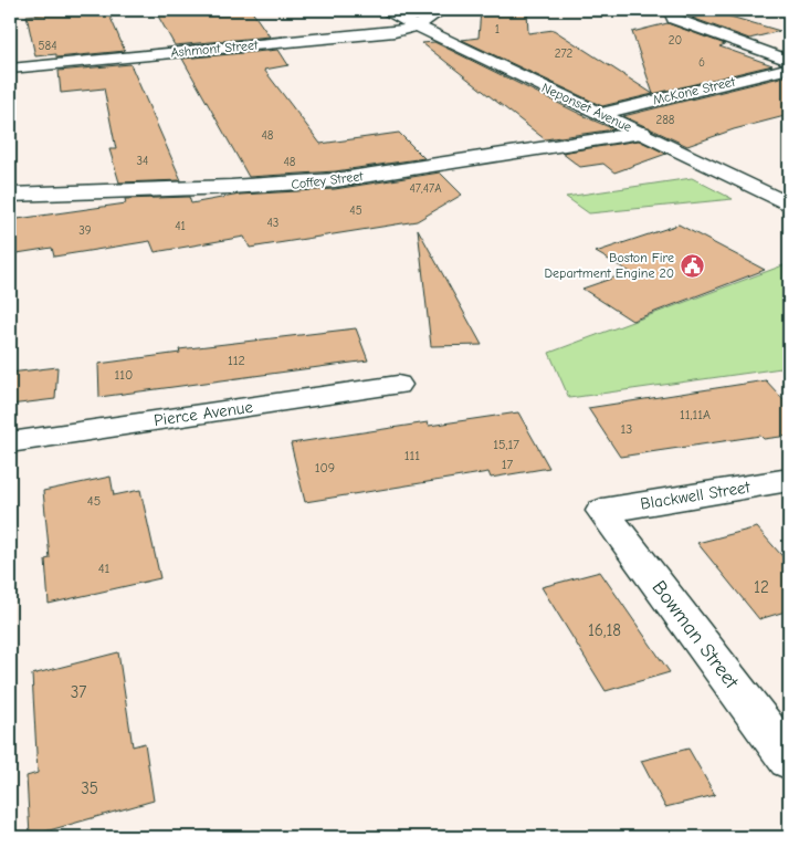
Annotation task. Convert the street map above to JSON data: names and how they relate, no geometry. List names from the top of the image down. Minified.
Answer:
{"streets":{"street":["Ashmont Street","McKone Street","Neponset Avenue","Coffey Street","Pierce Avenue","Blackwell Street","Bowman Street"]},"crossings":[["Ashmont Street","Neponset Avenue"],["McKone Street","Neponset Avenue"],["Neponset Avenue","Coffey Street"],["Blackwell Street","Bowman Street"]],"places":{"public building":["Boston Fire Department Engine 20"]},"house_numbers":["1","20","584","272","6","288","48","34","48","47,47A","45","43","41","39","112","110","11,11A","13","15,17","111","17","109","45","41","12","16,18","37","35"]}
